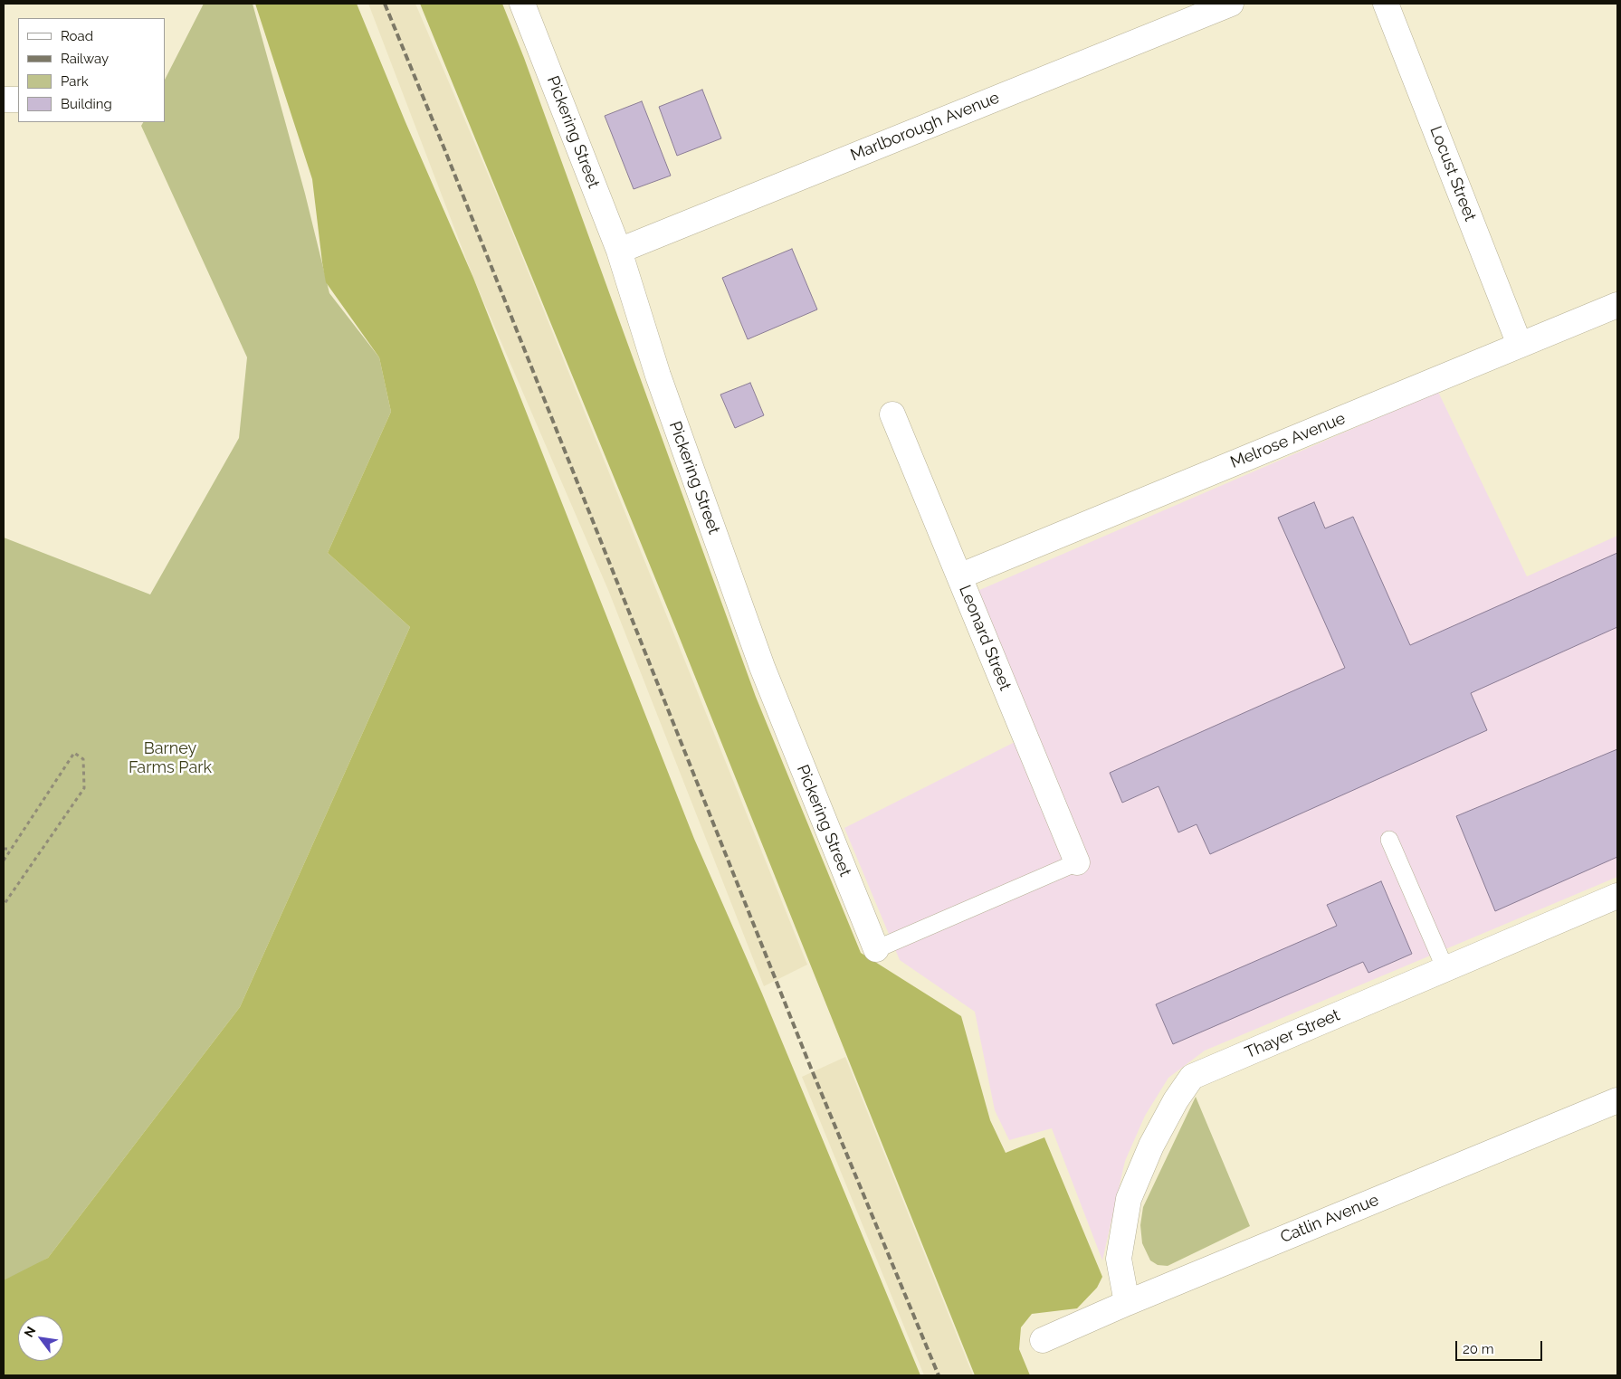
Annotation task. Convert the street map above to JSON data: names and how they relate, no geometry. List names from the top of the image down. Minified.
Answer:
{"streets":{"street":["Marlborough Avenue","Pickering Street","Locust Street","Melrose Avenue","Leonard Street","Thayer Street","Catlin Avenue"]},"crossings":[["Marlborough Avenue","Pickering Street"],["Locust Street","Melrose Avenue"],["Melrose Avenue","Leonard Street"],["Thayer Street","Catlin Avenue"]],"parks":["Barney Farms Park"],"legend":["Road","Railway","Park","Building"],"scale_bar":"20 m","north":"top left"}
